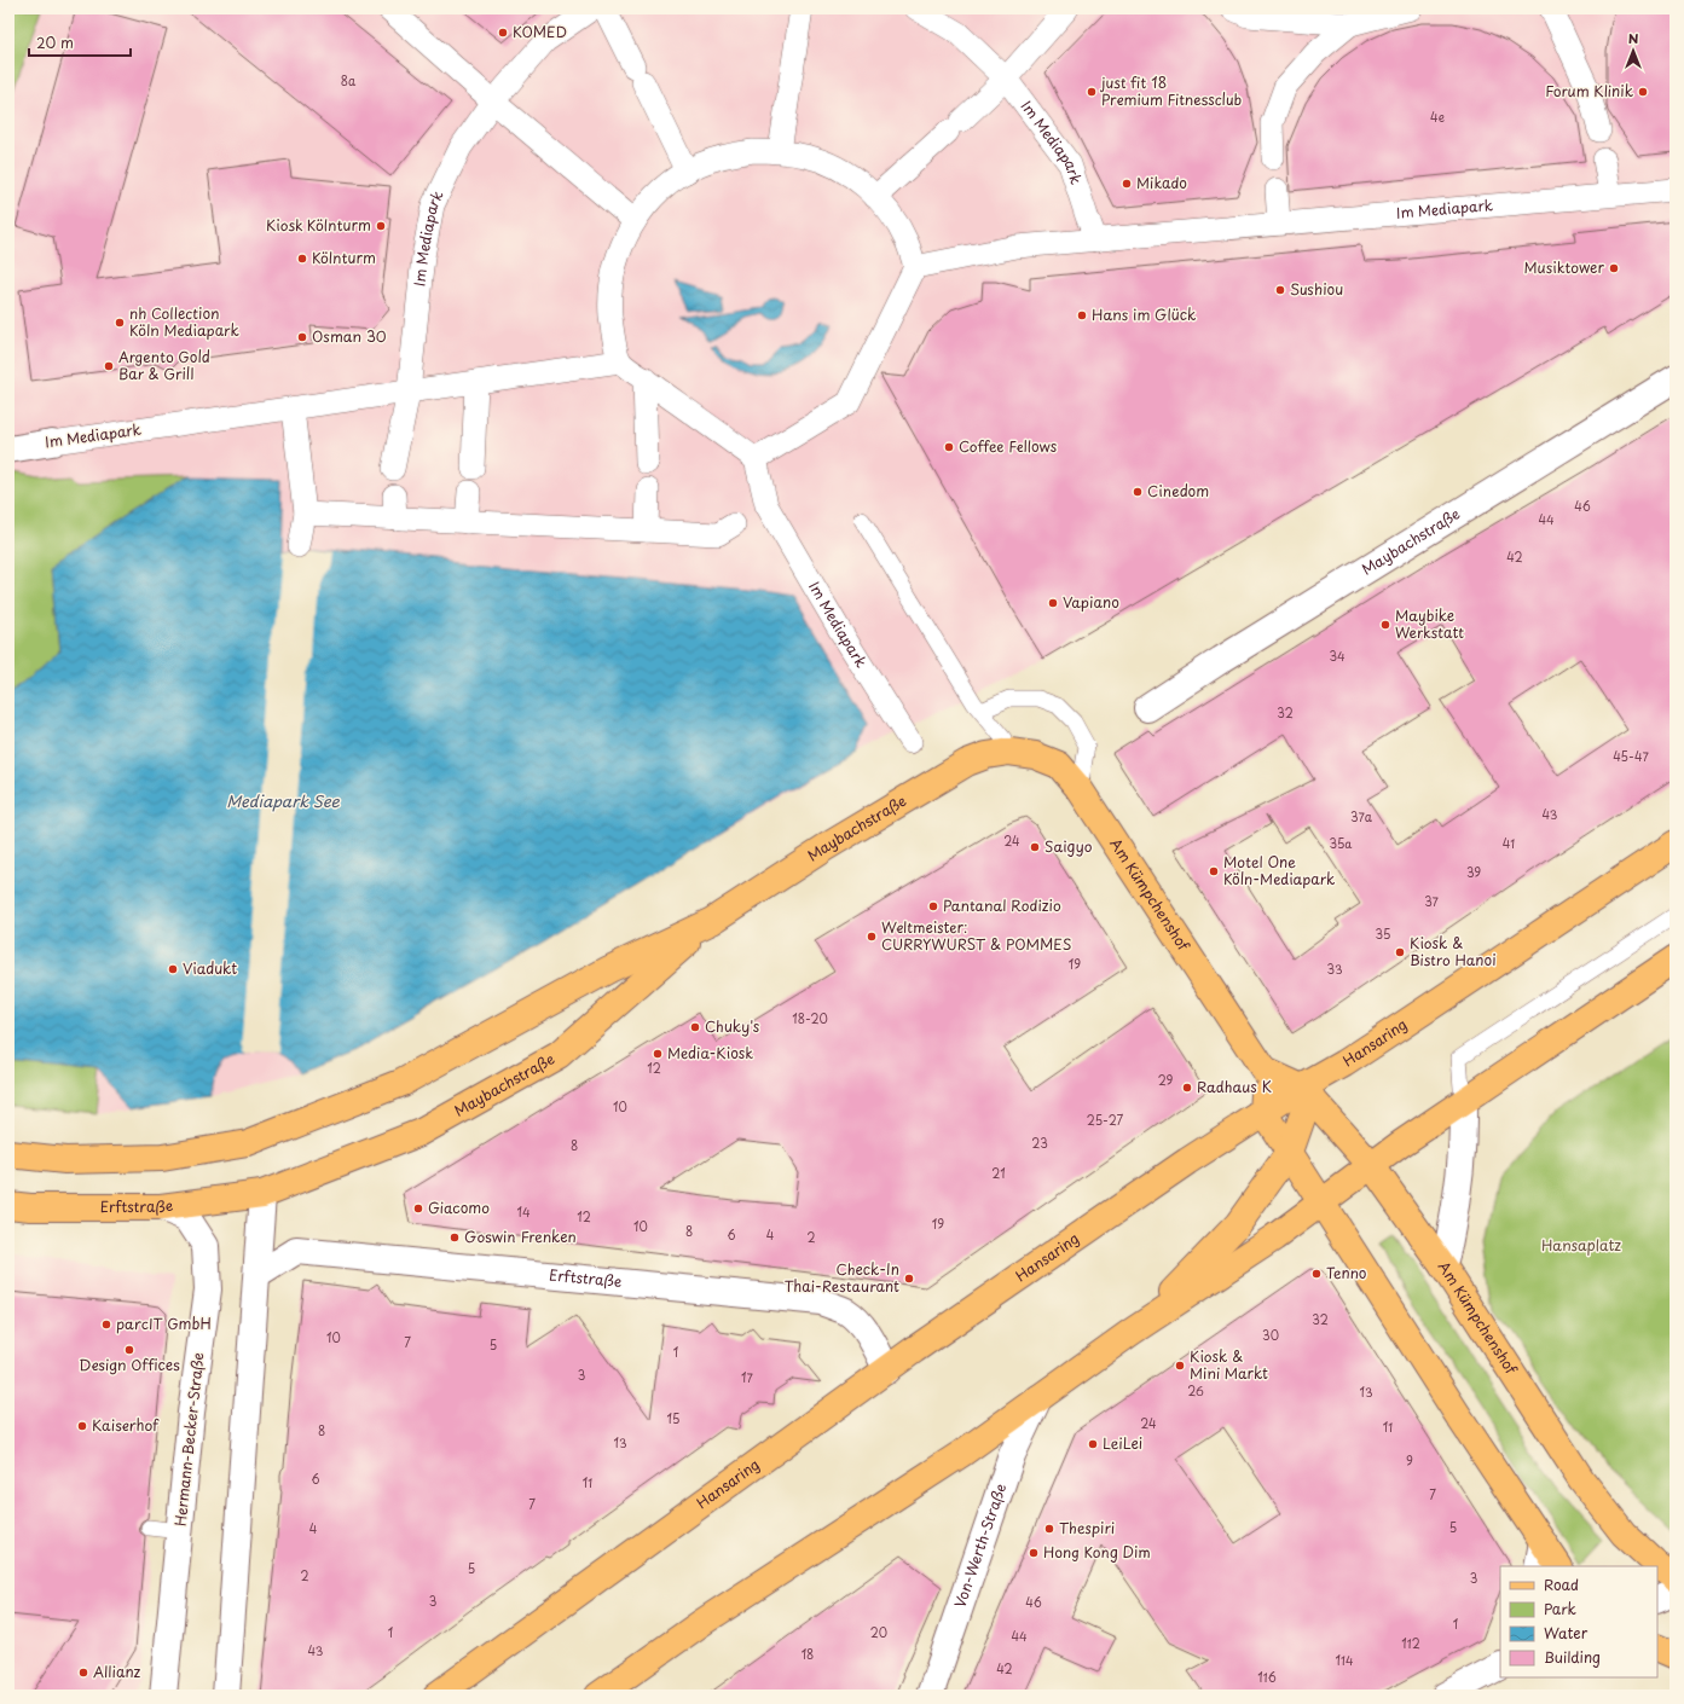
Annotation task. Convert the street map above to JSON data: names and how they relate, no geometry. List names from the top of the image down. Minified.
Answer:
{"streets":{"main road":["Maybachstraße","Am Kümpchenshof","Hansaring","Erftstraße"],"street":["Im Mediapark","Hermann-Becker-Straße","Von-Werth-Straße"]},"crossings":[["Maybachstraße","Am Kümpchenshof"],["Maybachstraße","Erftstraße"],["Am Kümpchenshof","Hansaring"],["Hansaring","Erftstraße"],["Erftstraße","Hermann-Becker-Straße"]],"water":["Mediapark See"],"parks":["Hansaplatz"],"places":["KOMED","just fit 18 Premium Fitnessclub","Forum Klinik","Mikado","Kiosk Kölnturm","Kölnturm","Musiktower","Sushiou","Hans im Glück","nh Collection Köln Mediapark","Osman 30","Argento Gold Bar & Grill","Coffee Fellows","Cinedom","Vapiano","Maybike Werkstatt","Saigyo","Motel One Köln-Mediapark","Pantanal Rodizio","Weltmeister: CURRYWURST & POMMES","Kiosk & Bistro Hanoi","Viadukt","Chuky's","Media-Kiosk","Radhaus K","Giacomo","Goswin Frenken","Tenno","Check-In Thai-Restaurant","parcIT GmbH","Design Offices","Kiosk & Mini Markt","Kaiserhof","LeiLei","Thespiri","Hong Kong Dim","Allianz"],"house_numbers":["8a","4e","46","44","42","34","32","45-47","43","37a","24","35a","41","39","37","35","19","33","18-20","12","29","10","25-27","23","8","21","14","12","19","10","8","6","4","2","32","30","10","7","5","1","3","17","26","13","15","24","11","8","13","9","6","11","7","7","5","4","5","2","3","3","46","1","1","20","44","112","43","18","114","42","116"],"legend":["Road","Park","Water","Building"],"scale_bar":"20 m","north":"top"}
